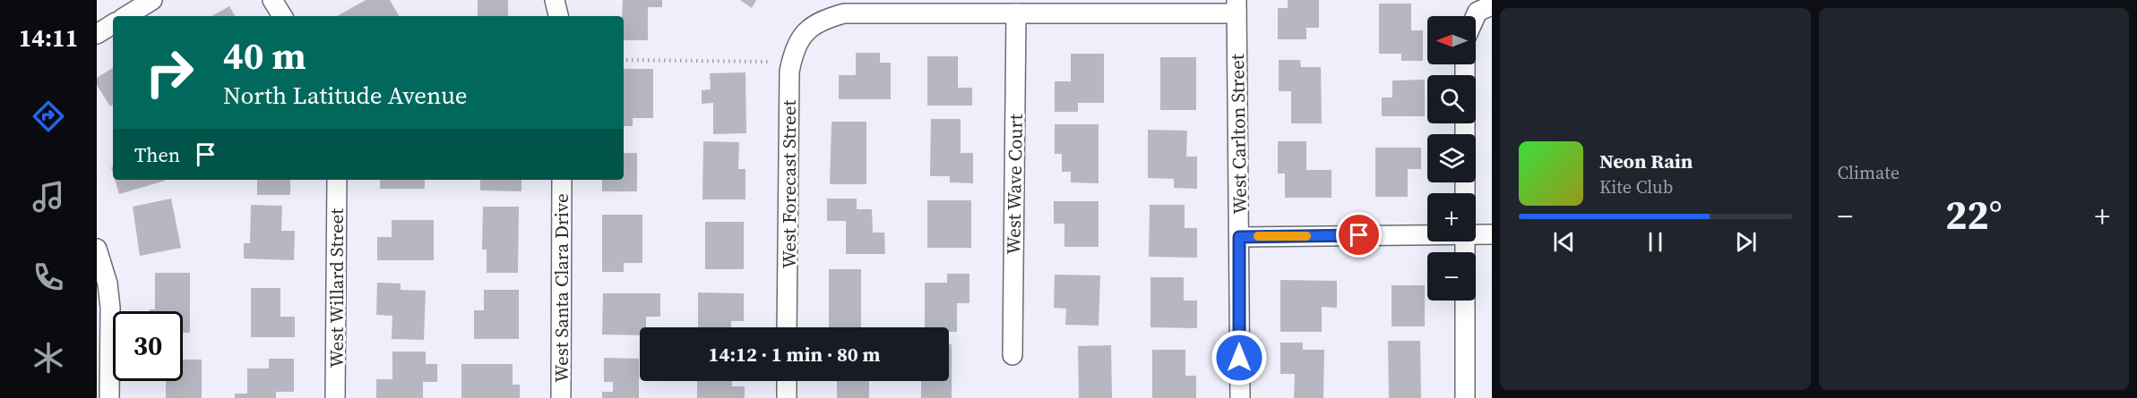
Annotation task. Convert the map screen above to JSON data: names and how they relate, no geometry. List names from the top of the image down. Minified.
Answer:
{"streets":{"street":["West Carlton Street","West Forecast Street","West Wave Court","West Willard Street","West Santa Clara Drive"]},"crossings":[["West Forecast Street","West Wave Court"]],"north":"left","page":{"tabs":"14:11","tile":"Climate","map_buttons":["+","−"],"turn":["40 m","North Latitude Avenue"],"then":"Then","song":["Neon Rain","Kite Club"],"heat":["−","22°","+"],"limit":"30","trip":"14:12 · 1 min · 80 m"}}
